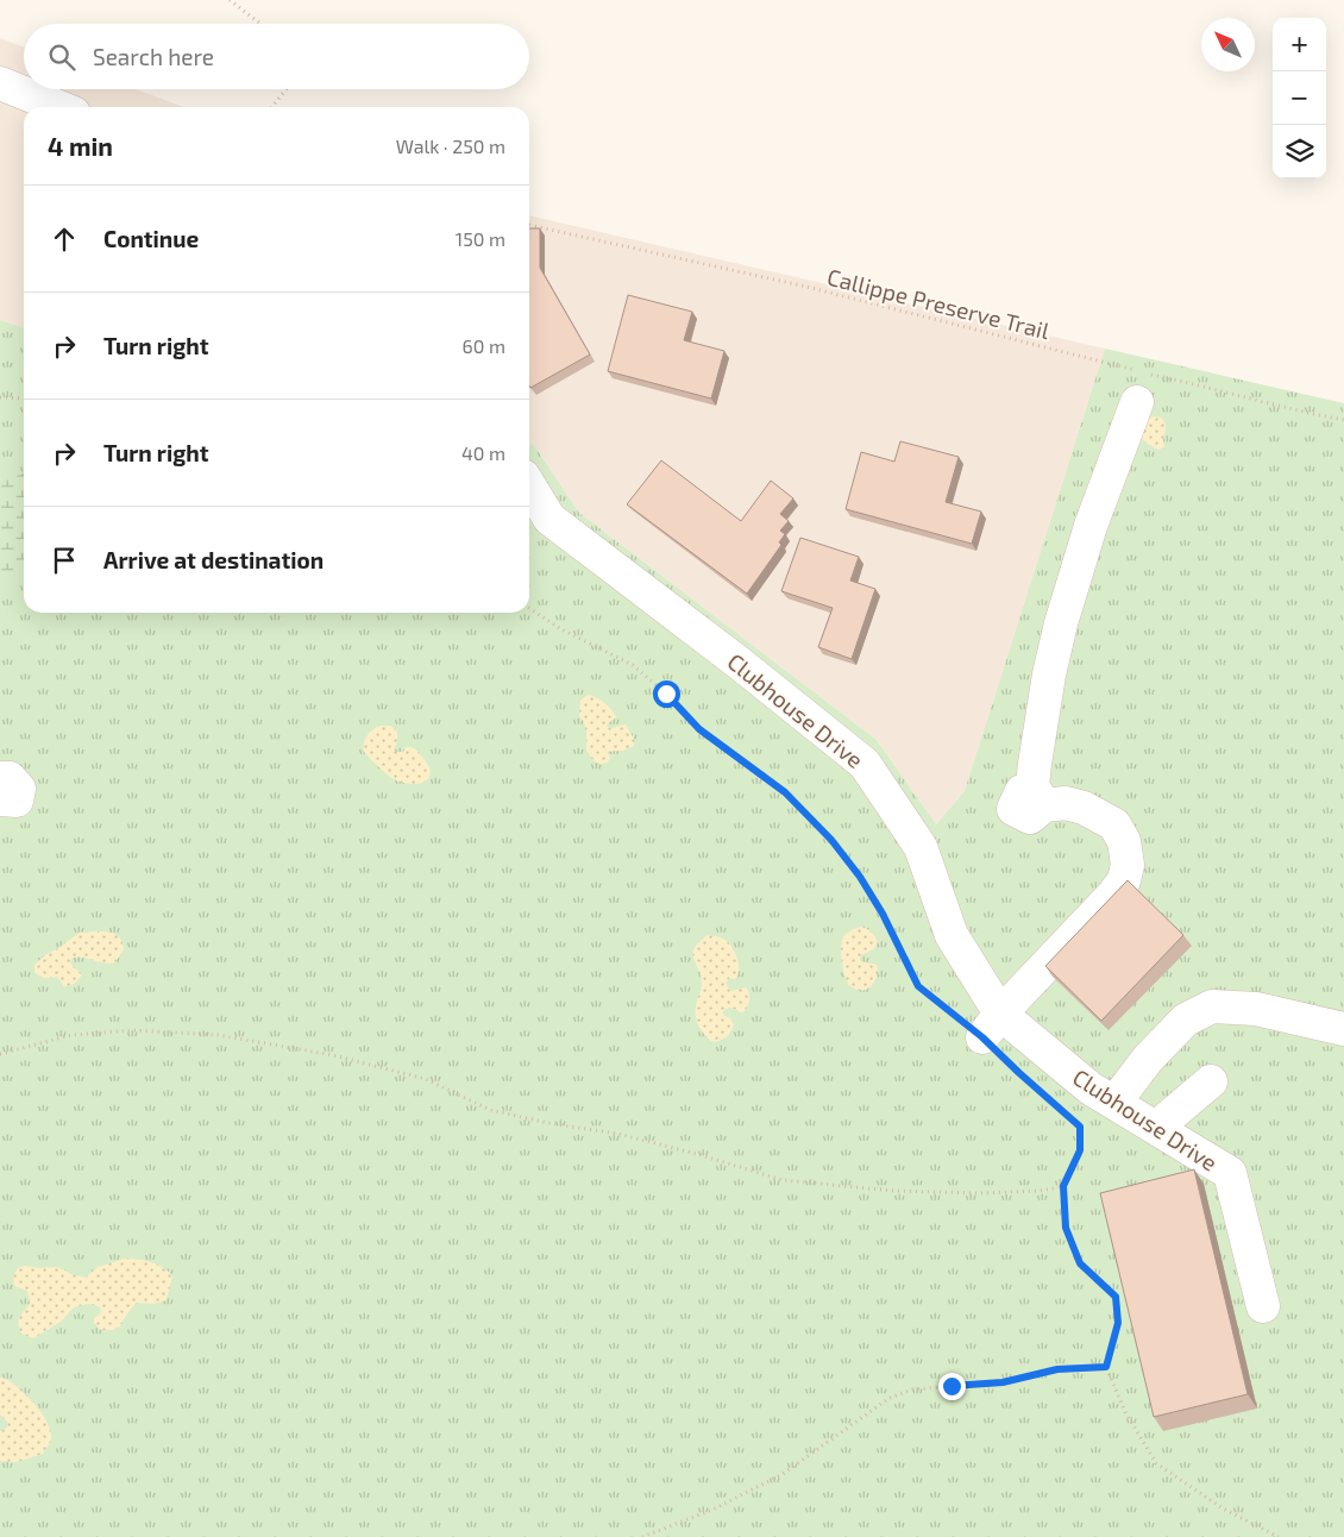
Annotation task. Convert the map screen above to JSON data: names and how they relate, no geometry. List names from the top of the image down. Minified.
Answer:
{"streets":{"street":["Clubhouse Drive"],"path":["Callippe Preserve Trail"]},"north":"top left","page":{"map_buttons":["+","−"],"search":"Search here","heading":["4 min","Walk · 250 m"],"list":[["Continue","150 m"],["Turn right","60 m"],["Turn right","40 m"],"Arrive at destination"]}}
